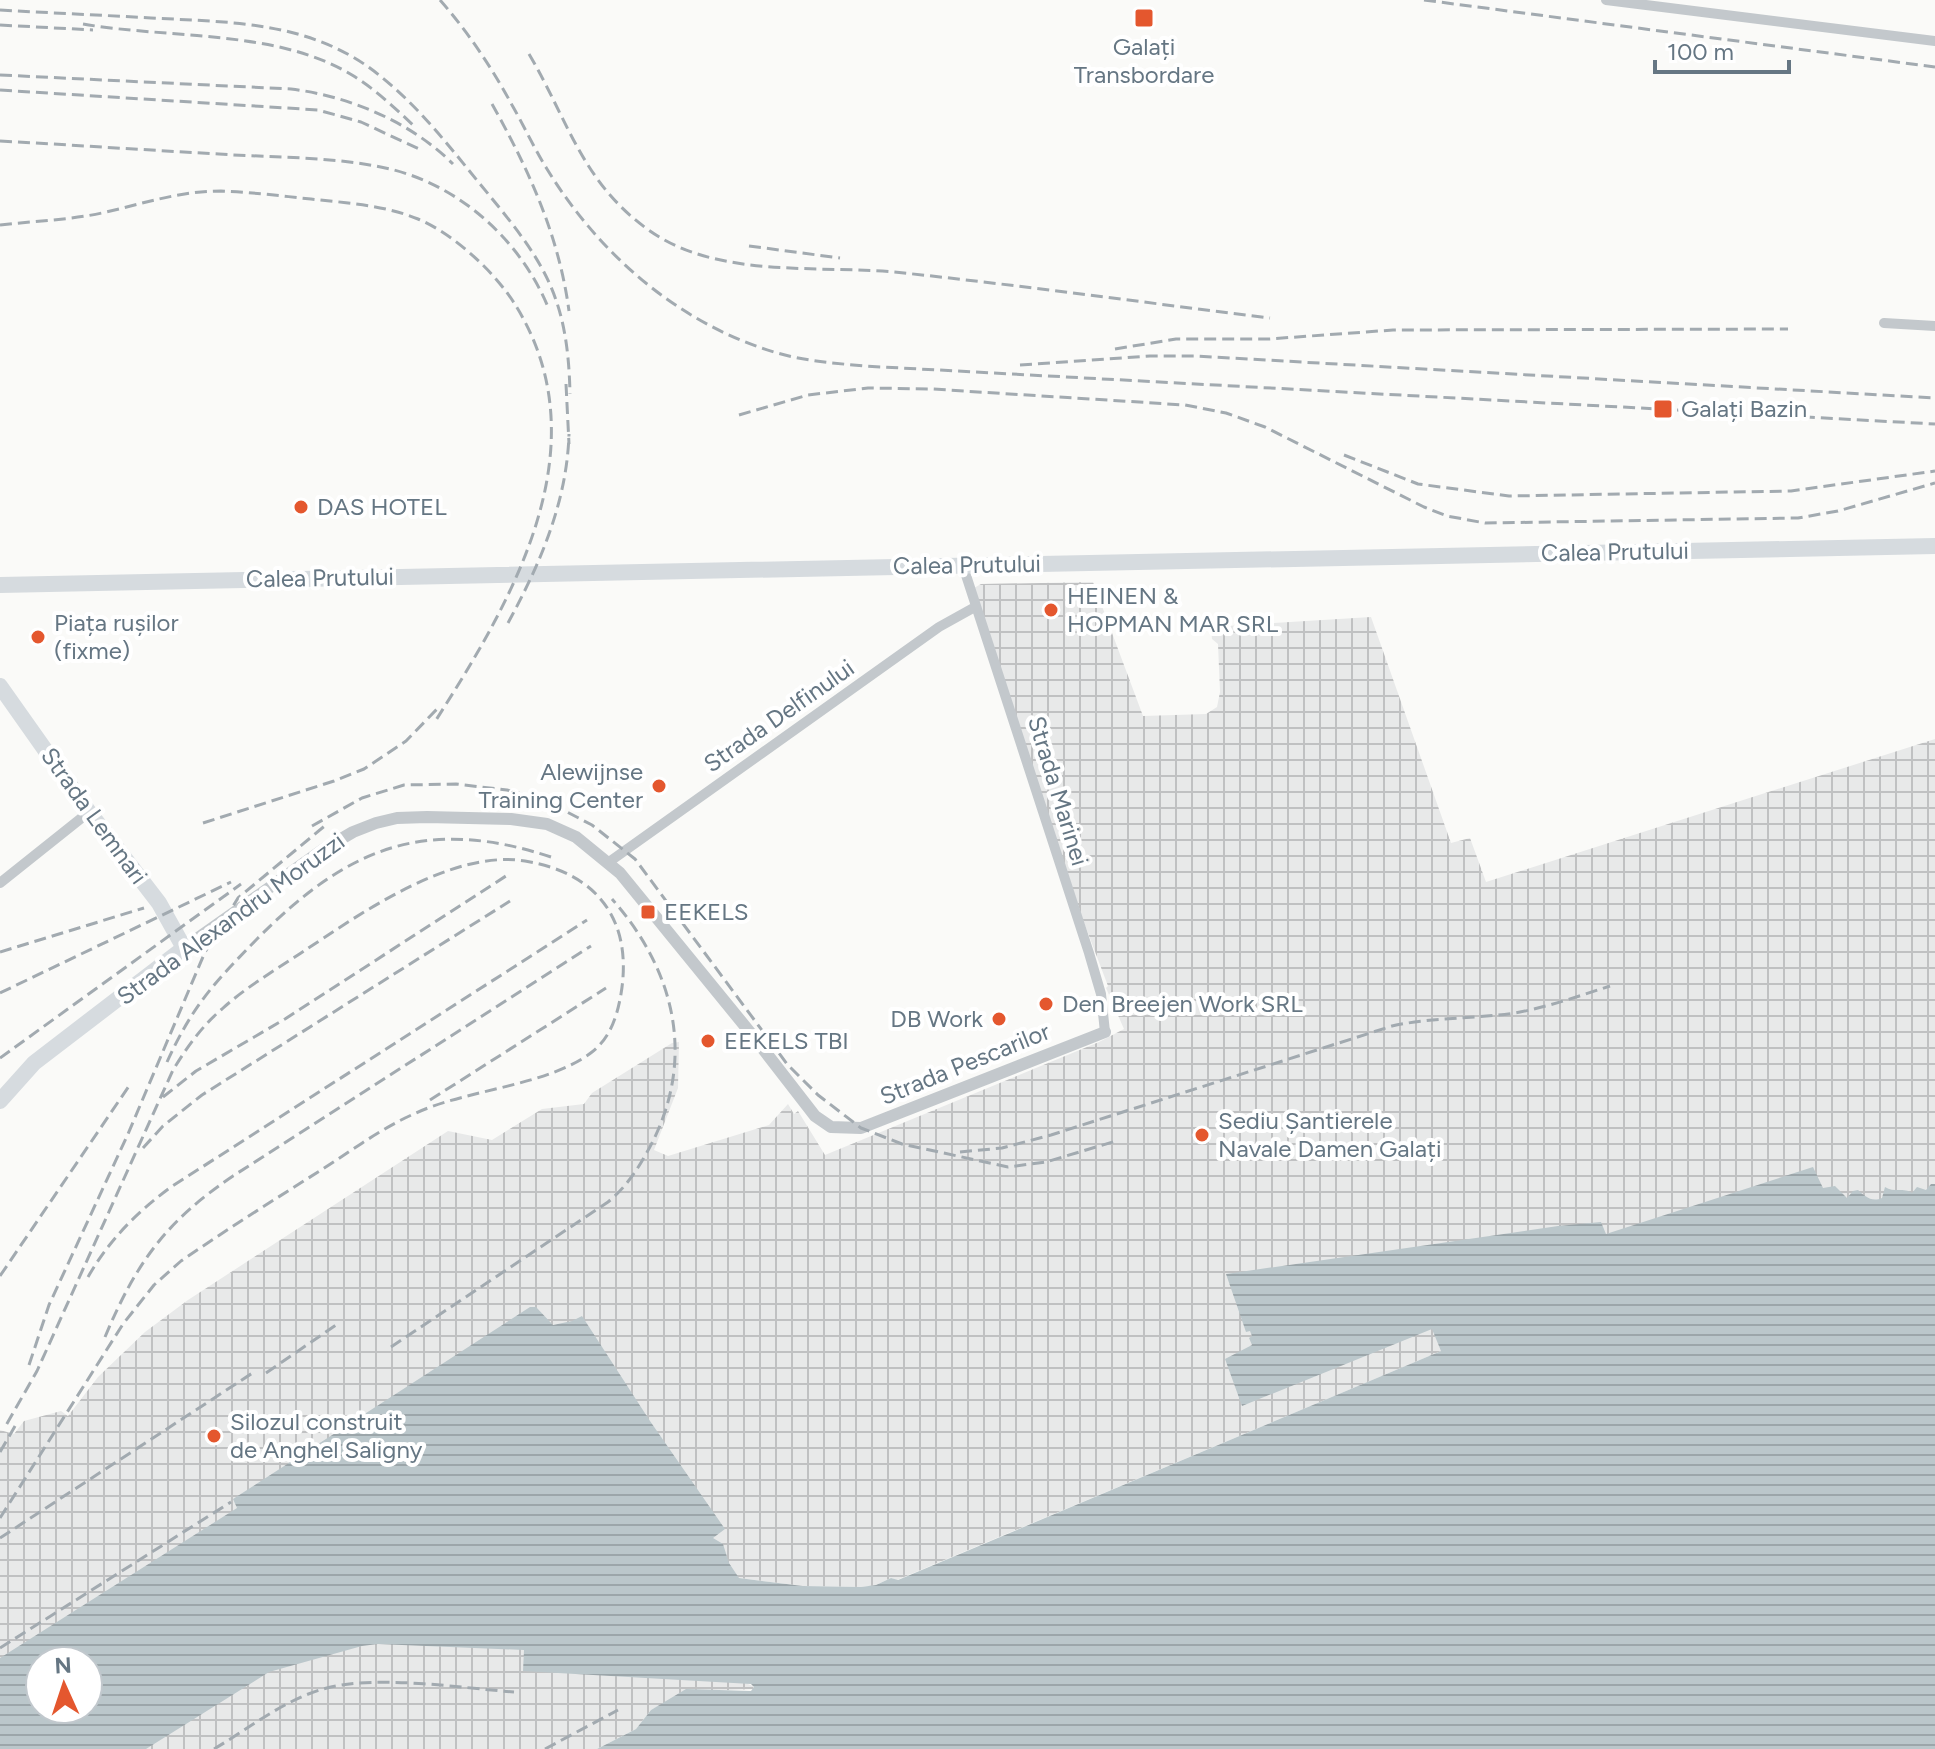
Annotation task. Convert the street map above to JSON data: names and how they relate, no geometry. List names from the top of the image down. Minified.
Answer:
{"streets":{"main road":["Calea Prutului","Strada Lemnari","Strada Alexandru Moruzzi"],"street":["Strada Delfinului","Strada Marinei","Strada Pescarilor"]},"crossings":[["Calea Prutului","Strada Marinei"],["Strada Delfinului","Strada Marinei"],["Strada Delfinului","Strada Alexandru Moruzzi"],["Strada Marinei","Strada Pescarilor"],["Strada Lemnari","Strada Alexandru Moruzzi"],["Strada Alexandru Moruzzi","Strada Pescarilor"]],"places":{"transit":["Galați Transbordare","Galați Bazin","EEKELS"],"other":["DAS HOTEL","HEINEN & HOPMAN MAR SRL","Piața rușilor (fixme)","Alewijnse Training Center","Den Breejen Work SRL","DB Work","EEKELS TBI","Sediu Șantierele Navale Damen Galați","Silozul construit de Anghel Saligny"]},"scale_bar":"100 m","north":"top"}
